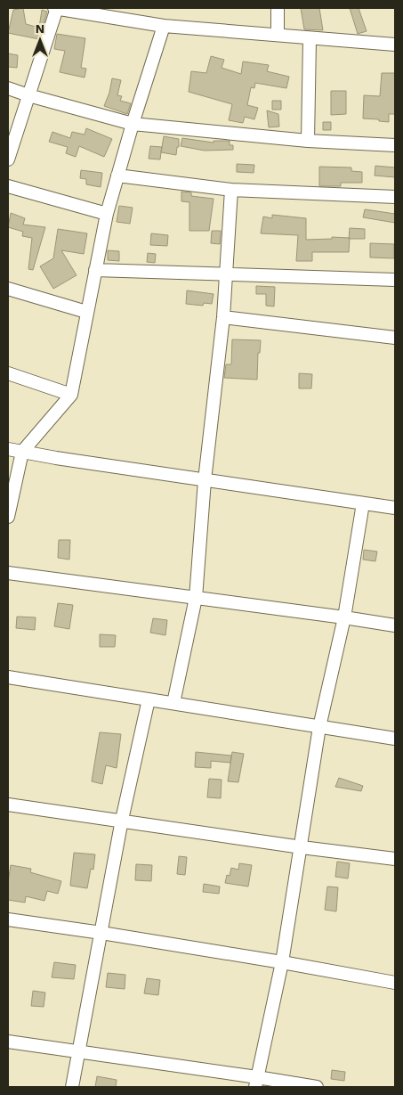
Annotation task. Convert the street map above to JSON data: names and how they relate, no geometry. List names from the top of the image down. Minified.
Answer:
{"north":"top"}
